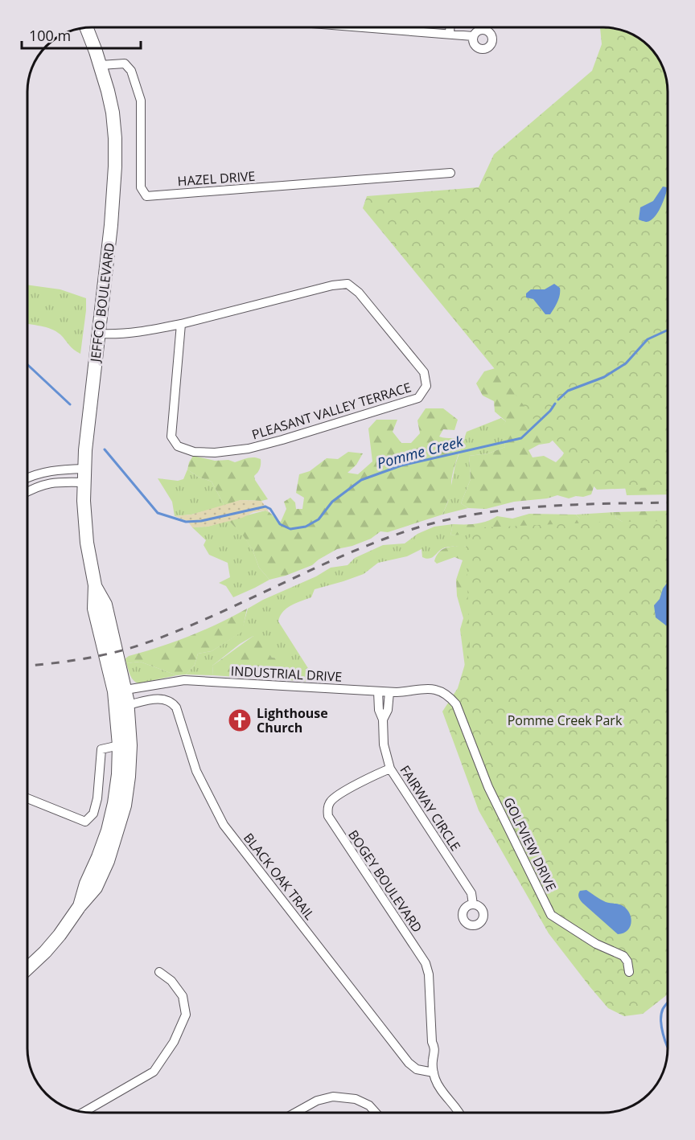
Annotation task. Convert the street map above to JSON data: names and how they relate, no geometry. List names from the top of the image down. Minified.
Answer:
{"streets":{"main road":["JEFFCO BOULEVARD"],"street":["HAZEL DRIVE","PLEASANT VALLEY TERRACE","INDUSTRIAL DRIVE","FAIRWAY CIRCLE","GOLFVIEW DRIVE","BLACK OAK TRAIL","BOGEY BOULEVARD"]},"crossings":[["HAZEL DRIVE","JEFFCO BOULEVARD"],["JEFFCO BOULEVARD","PLEASANT VALLEY TERRACE"],["JEFFCO BOULEVARD","INDUSTRIAL DRIVE"],["JEFFCO BOULEVARD","BLACK OAK TRAIL"],["INDUSTRIAL DRIVE","FAIRWAY CIRCLE"],["INDUSTRIAL DRIVE","GOLFVIEW DRIVE"],["FAIRWAY CIRCLE","BOGEY BOULEVARD"],["BLACK OAK TRAIL","BOGEY BOULEVARD"]],"water":["Pomme Creek"],"parks":["Pomme Creek Park"],"places":{"church":["Lighthouse Church"]},"scale_bar":"100 m"}
